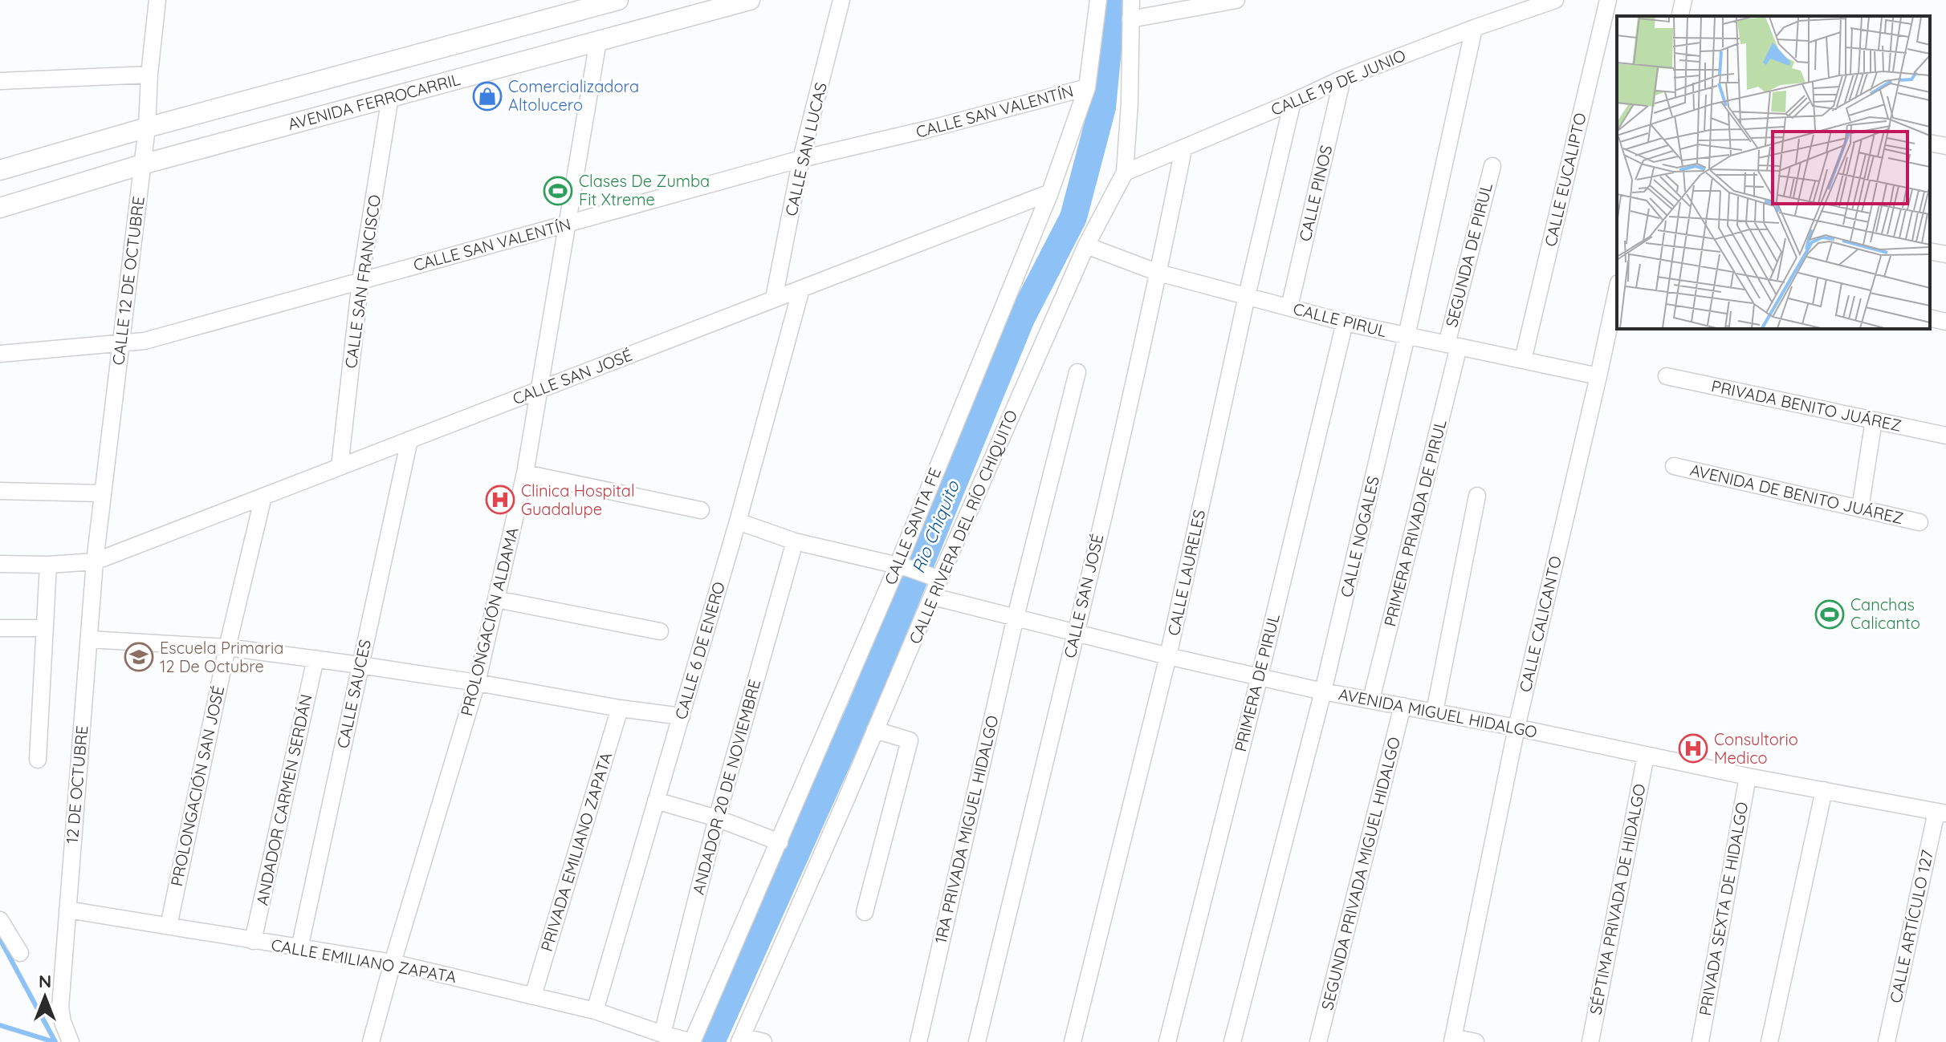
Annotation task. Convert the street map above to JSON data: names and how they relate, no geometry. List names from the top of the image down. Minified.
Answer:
{"streets":{"main road":["AVENIDA FERROCARRIL"],"street":["CALLE 19 DE JUNIO","CALLE SAN VALENTÍN","CALLE SAN LUCAS","CALLE EUCALIPTO","CALLE PINOS","SEGUNDA DE PIRUL","CALLE 12 DE OCTUBRE","CALLE SAN FRANCISCO","CALLE PIRUL","CALLE SAN JOSÉ","PRIVADA BENITO JUÁREZ","AVENIDA DE BENITO JUÁREZ","PRIMERA PRIVADA DE PIRUL","CALLE SANTA FE","CALLE RIVERA DEL RÍO CHIQUITO","CALLE NOGALES","CALLE LAURELES","PROLONGACIÓN ALDAMA","CALLE CALICANTO","CALLE 6 DE ENERO","PRIMERA DE PIRUL","CALLE SAUCES","AVENIDA MIGUEL HIDALGO","12 DE OCTUBRE","PROLONGACIÓN SAN JOSÉ","ANDADOR 20 DE NOVIEMBRE","ANDADOR CARMEN SERDÁN","1RA PRIVADA MIGUEL HIDALGO","PRIVADA EMILIANO ZAPATA","SEGUNDA PRIVADA MIGUEL HIDALGO","SÉPTIMA PRIVADA DE HIDALGO","PRIVADA SEXTA DE HIDALGO","CALLE ARTÍCULO 127","CALLE EMILIANO ZAPATA"]},"crossings":[["CALLE 19 DE JUNIO","CALLE PINOS"],["CALLE 19 DE JUNIO","CALLE SAN JOSÉ"],["CALLE 19 DE JUNIO","CALLE RIVERA DEL RÍO CHIQUITO"],["CALLE 19 DE JUNIO","CALLE NOGALES"],["CALLE 19 DE JUNIO","CALLE LAURELES"],["AVENIDA FERROCARRIL","CALLE 12 DE OCTUBRE"],["AVENIDA FERROCARRIL","CALLE SAN FRANCISCO"],["AVENIDA FERROCARRIL","PROLONGACIÓN ALDAMA"],["CALLE SAN VALENTÍN","CALLE SAN LUCAS"],["CALLE SAN VALENTÍN","CALLE 12 DE OCTUBRE"],["CALLE SAN VALENTÍN","CALLE SAN FRANCISCO"],["CALLE SAN VALENTÍN","CALLE SANTA FE"],["CALLE SAN VALENTÍN","PROLONGACIÓN ALDAMA"],["CALLE SAN LUCAS","CALLE SAN JOSÉ"],["CALLE EUCALIPTO","CALLE PIRUL"],["CALLE PINOS","CALLE PIRUL"],["SEGUNDA DE PIRUL","CALLE PIRUL"],["SEGUNDA DE PIRUL","PRIMERA PRIVADA DE PIRUL"],["CALLE 12 DE OCTUBRE","CALLE SAN JOSÉ"],["CALLE 12 DE OCTUBRE","12 DE OCTUBRE"],["CALLE SAN FRANCISCO","CALLE SAN JOSÉ"],["CALLE PIRUL","CALLE SAN JOSÉ"],["CALLE PIRUL","PRIMERA PRIVADA DE PIRUL"],["CALLE PIRUL","CALLE RIVERA DEL RÍO CHIQUITO"],["CALLE PIRUL","CALLE NOGALES"],["CALLE PIRUL","CALLE LAURELES"],["CALLE PIRUL","CALLE CALICANTO"],["CALLE PIRUL","PRIMERA DE PIRUL"],["CALLE SAN JOSÉ","CALLE SANTA FE"],["CALLE SAN JOSÉ","PROLONGACIÓN ALDAMA"],["CALLE SAN JOSÉ","CALLE 6 DE ENERO"],["CALLE SAN JOSÉ","CALLE SAUCES"],["CALLE SAN JOSÉ","AVENIDA MIGUEL HIDALGO"],["CALLE SAN JOSÉ","12 DE OCTUBRE"],["CALLE SAN JOSÉ","PROLONGACIÓN SAN JOSÉ"],["PRIMERA PRIVADA DE PIRUL","AVENIDA MIGUEL HIDALGO"],["CALLE SANTA FE","CALLE EMILIANO ZAPATA"],["CALLE RIVERA DEL RÍO CHIQUITO","AVENIDA MIGUEL HIDALGO"],["CALLE NOGALES","AVENIDA MIGUEL HIDALGO"],["CALLE LAURELES","AVENIDA MIGUEL HIDALGO"],["PROLONGACIÓN ALDAMA","CALLE EMILIANO ZAPATA"],["CALLE CALICANTO","AVENIDA MIGUEL HIDALGO"],["CALLE 6 DE ENERO","CALLE EMILIANO ZAPATA"],["PRIMERA DE PIRUL","AVENIDA MIGUEL HIDALGO"],["CALLE SAUCES","CALLE EMILIANO ZAPATA"],["AVENIDA MIGUEL HIDALGO","1RA PRIVADA MIGUEL HIDALGO"],["AVENIDA MIGUEL HIDALGO","SEGUNDA PRIVADA MIGUEL HIDALGO"],["AVENIDA MIGUEL HIDALGO","SÉPTIMA PRIVADA DE HIDALGO"],["AVENIDA MIGUEL HIDALGO","PRIVADA SEXTA DE HIDALGO"],["AVENIDA MIGUEL HIDALGO","CALLE ARTÍCULO 127"],["12 DE OCTUBRE","CALLE EMILIANO ZAPATA"],["PROLONGACIÓN SAN JOSÉ","CALLE EMILIANO ZAPATA"],["ANDADOR 20 DE NOVIEMBRE","CALLE EMILIANO ZAPATA"],["ANDADOR CARMEN SERDÁN","CALLE EMILIANO ZAPATA"],["PRIVADA EMILIANO ZAPATA","CALLE EMILIANO ZAPATA"]],"water":["Rio Chiquito"],"places":{"shop":["Comercializadora Altolucero"],"sports":["Clases De Zumba Fit Xtreme","Canchas Calicanto"],"hospital":["Clinica Hospital Guadalupe","Consultorio Medico"],"school or university":["Escuela Primaria 12 De Octubre"]},"north":"top"}
